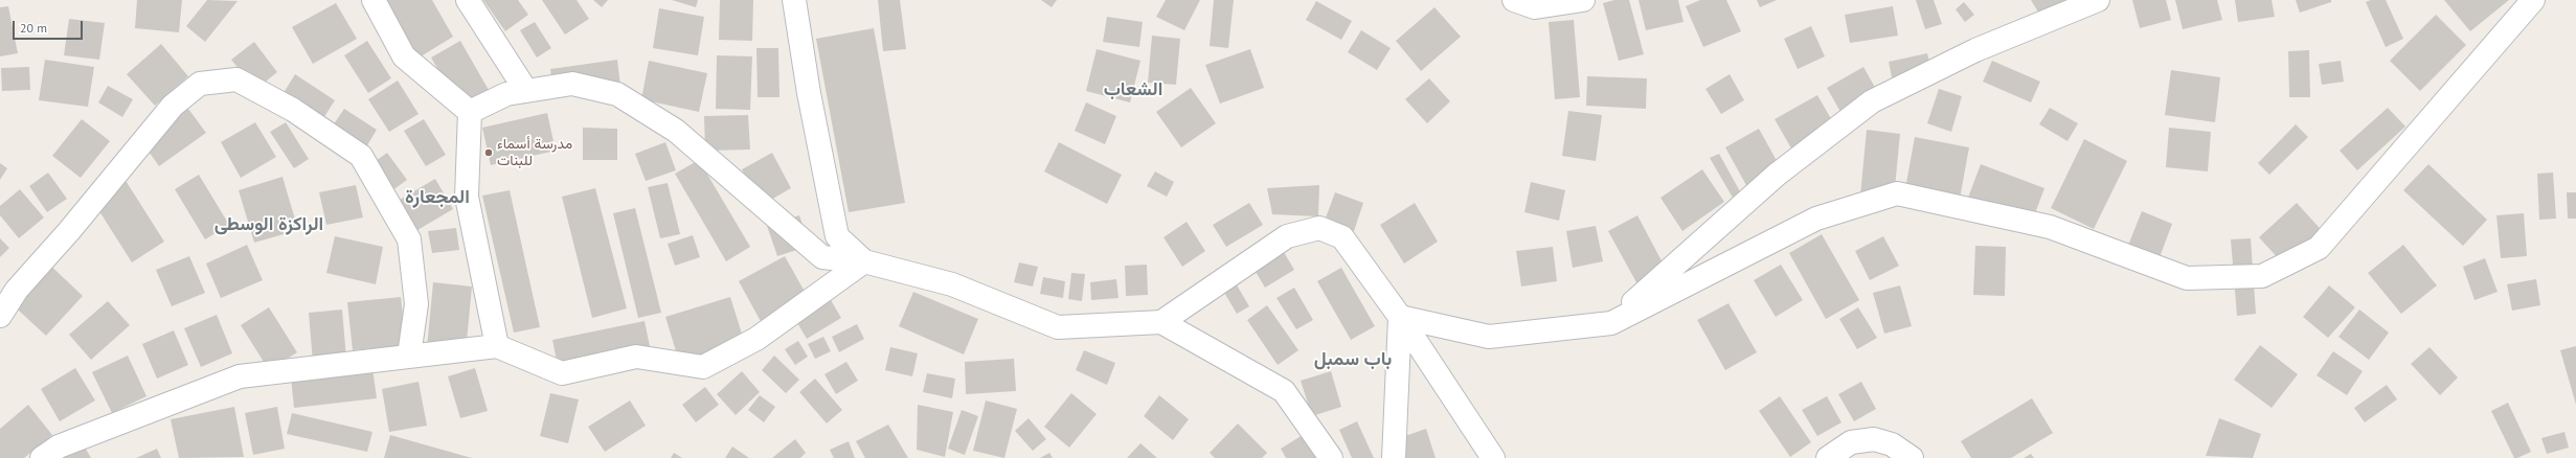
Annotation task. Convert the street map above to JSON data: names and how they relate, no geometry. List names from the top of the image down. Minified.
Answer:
{"districts":["الشعاب","المجعارة","الراكزة الوسطى","باب سمبل"],"places":["مدرسة أسماء للبنات"],"scale_bar":"20 m"}
